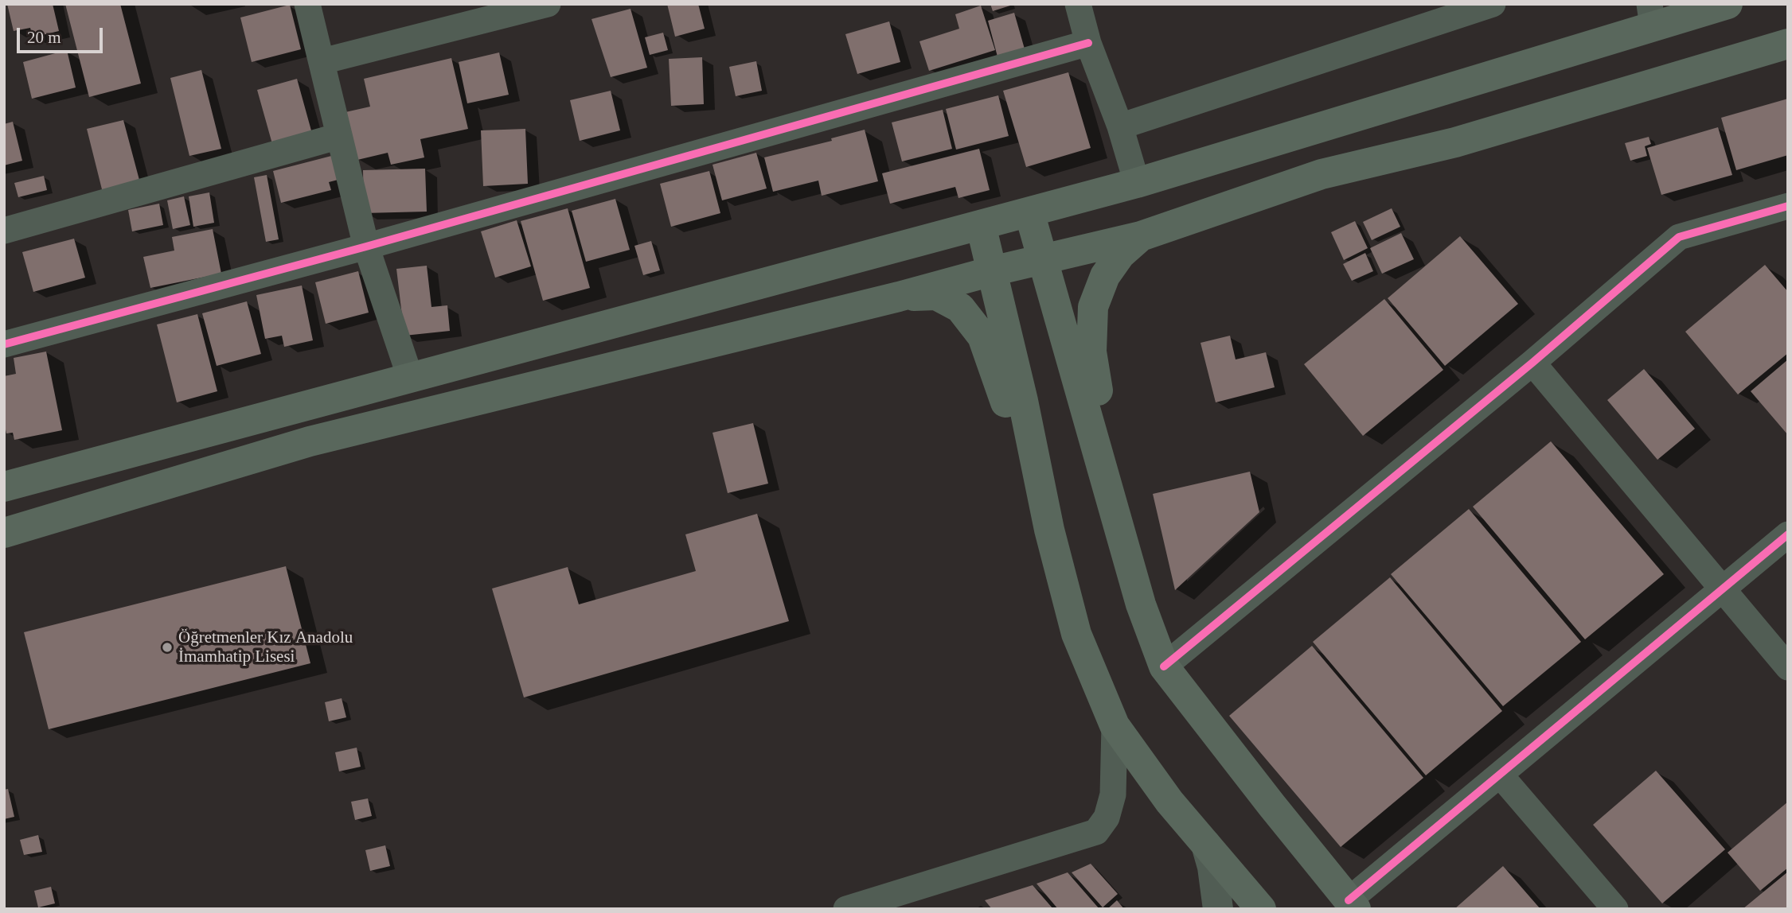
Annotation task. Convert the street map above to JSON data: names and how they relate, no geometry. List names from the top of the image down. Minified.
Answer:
{"places":["Öğretmenler Kız Anadolu İmamhatip Lisesi"],"scale_bar":"20 m"}
